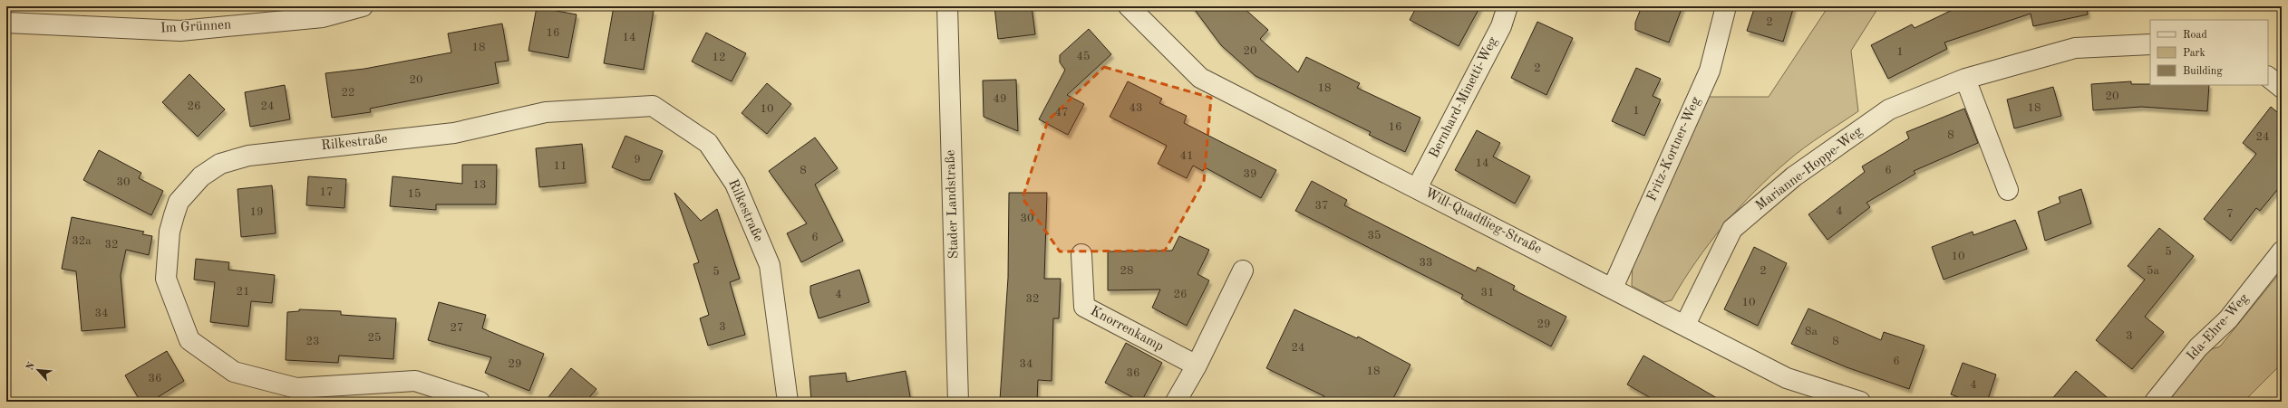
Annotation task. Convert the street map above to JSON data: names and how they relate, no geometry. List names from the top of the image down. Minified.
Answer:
{"streets":{"street":["Im Grünnen","Bernhard-Minetti-Weg","Rilkestraße","Fritz-Kortner-Weg","Marianne-Hoppe-Weg","Stader Landstraße","Will-Quadflieg-Straße","Ida-Ehre-Weg","Knorrenkamp"]},"crossings":[["Bernhard-Minetti-Weg","Will-Quadflieg-Straße"],["Fritz-Kortner-Weg","Will-Quadflieg-Straße"],["Marianne-Hoppe-Weg","Will-Quadflieg-Straße"]],"house_numbers":["2","16","14","18","20","1","45","12","2","20","18","22","20","49","26","24","43","18","10","1","47","16","8","24","41","9","14","11","8","6","39","30","13","17","15","37","4","19","7","30","35","6","32a","32","5","10","33","28","2","5a","5","21","31","4","26","32","10","34","29","3","27","8a","3","25","23","8","24","6","29","34","18","36","36","4"],"legend":["Road","Park","Building"],"north":"top left"}
